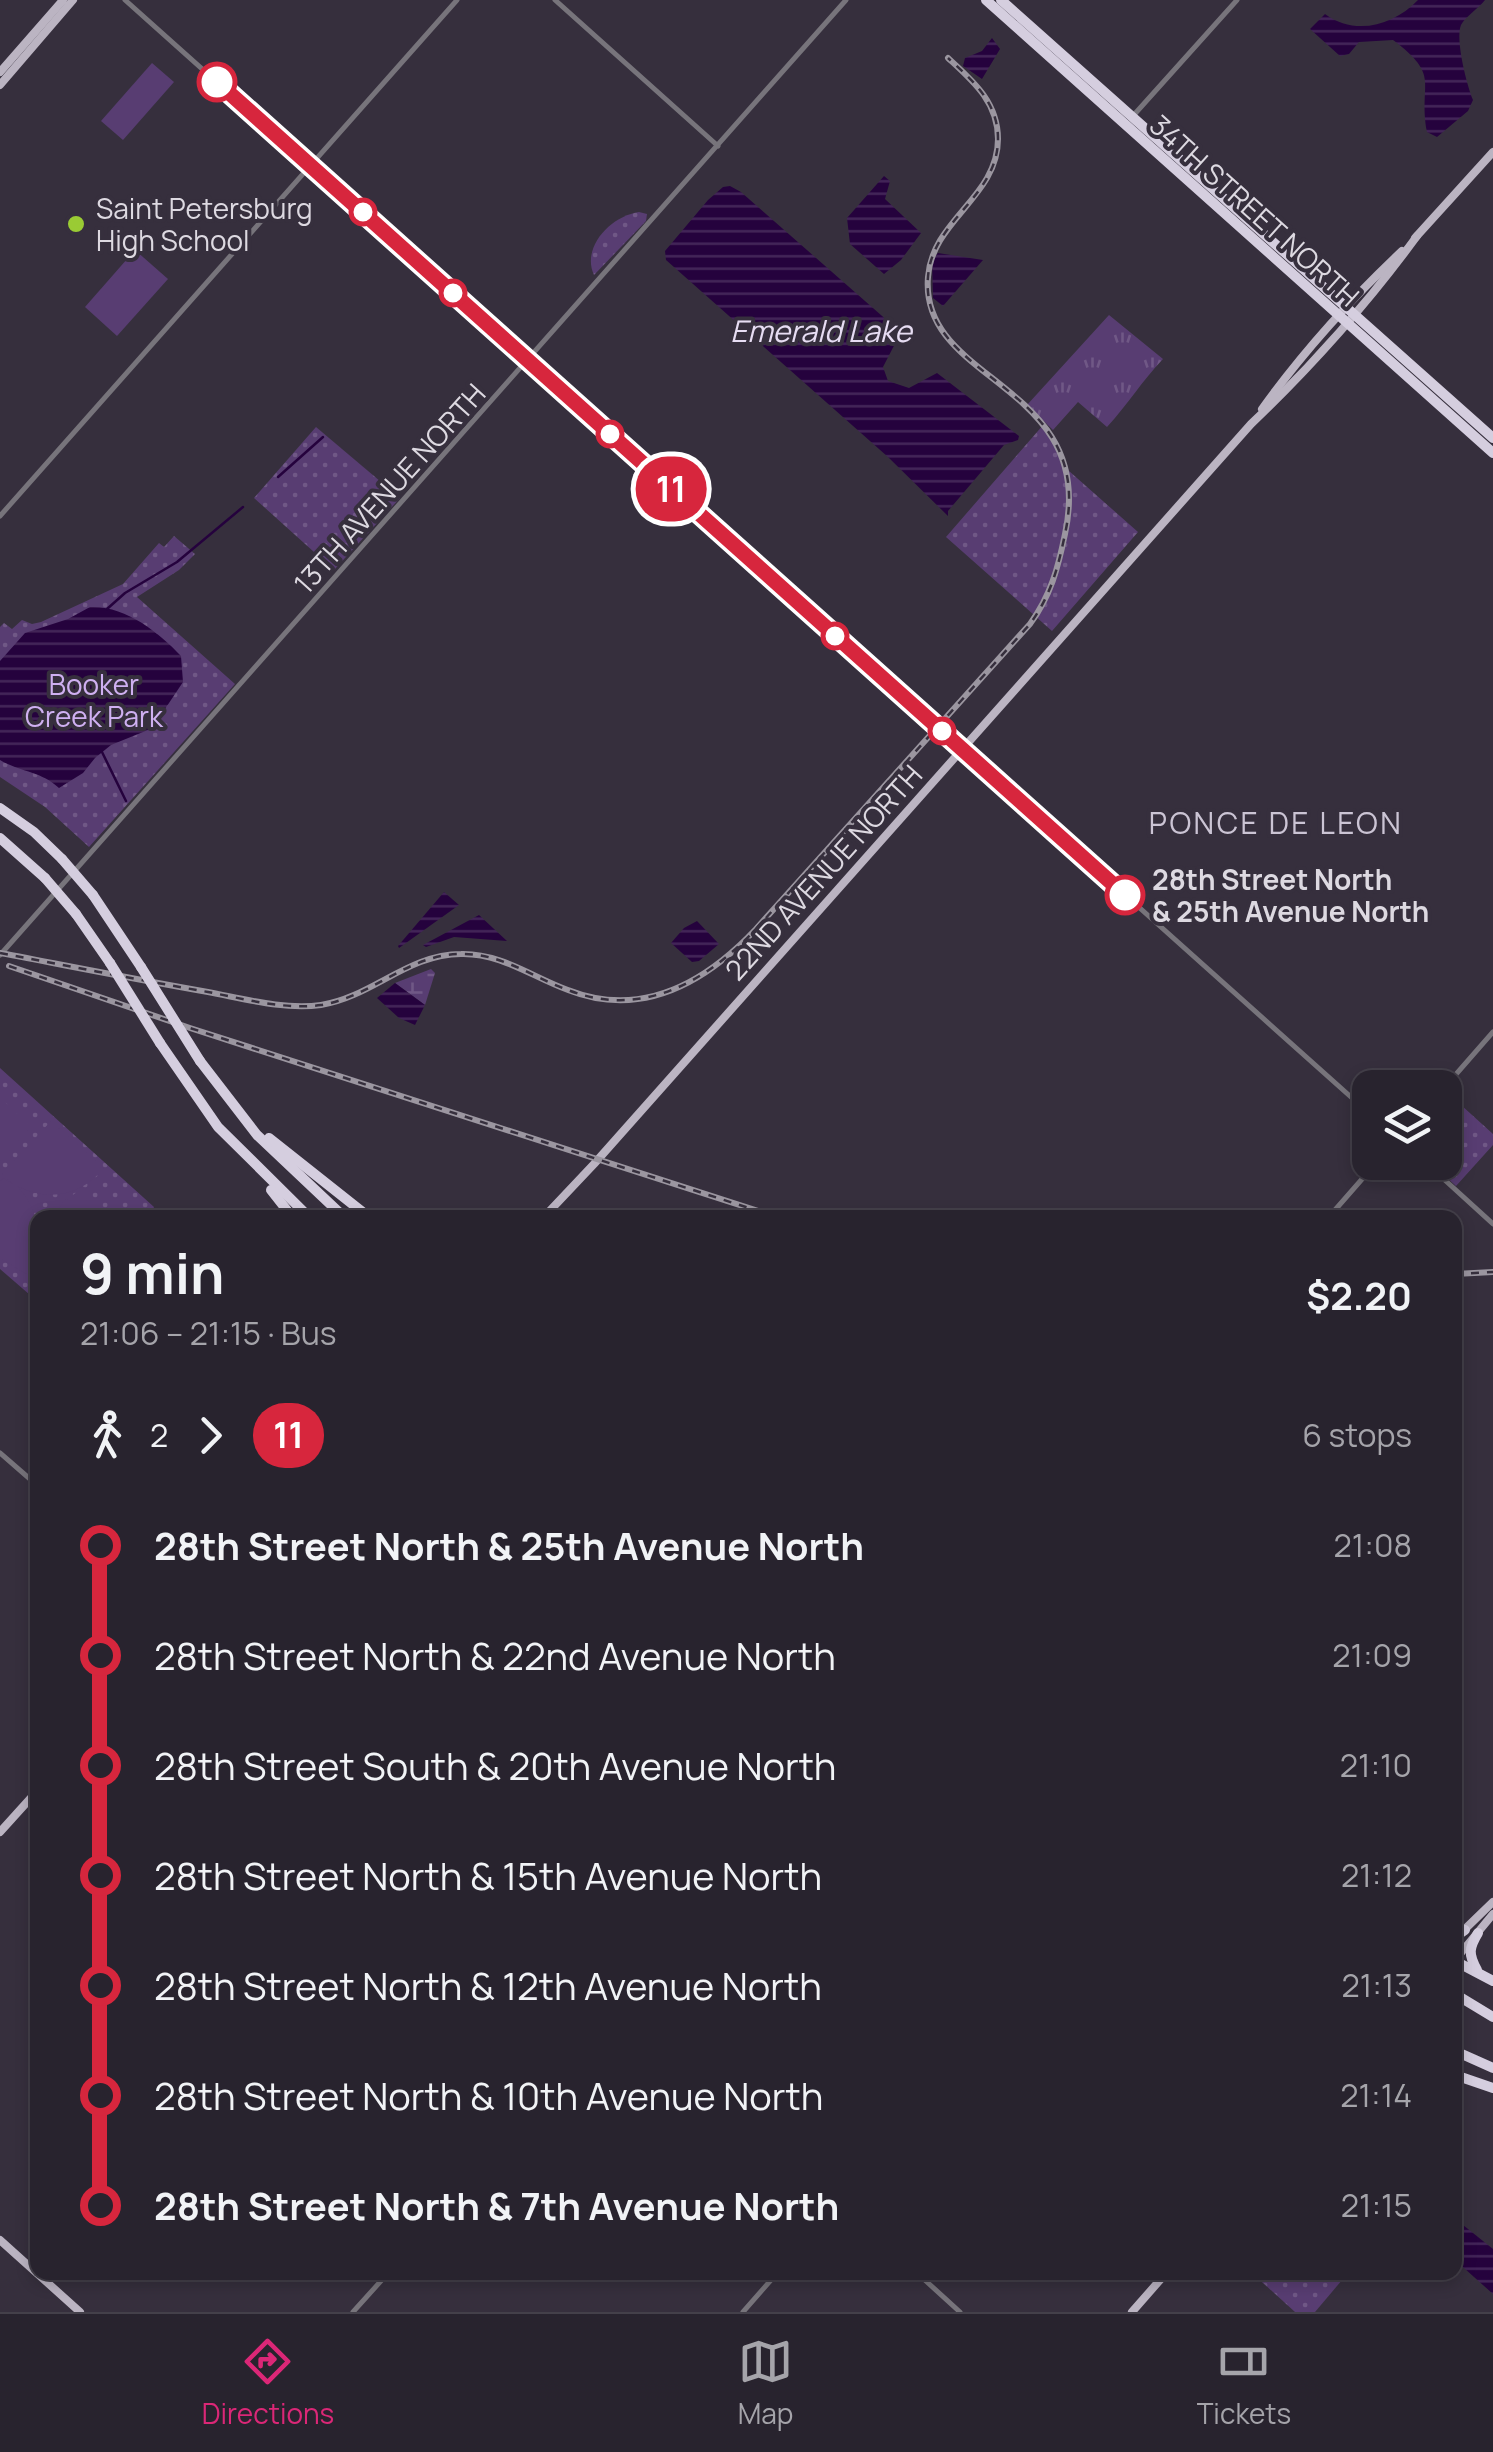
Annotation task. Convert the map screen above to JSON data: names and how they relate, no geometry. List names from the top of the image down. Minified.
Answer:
{"streets":{"highway":["34TH STREET NORTH"],"main road":["22ND AVENUE NORTH"],"street":["13TH AVENUE NORTH"]},"crossings":[["34TH STREET NORTH","22ND AVENUE NORTH"]],"districts":["PONCE DE LEON"],"water":["Emerald Lake"],"parks":["Booker Creek Park"],"places":["Saint Petersburg High School","28th Street North & 25th Avenue North"],"lines":["bus line 11"],"page":{"on_map":"11","heading":["9 min","21:06 – 21:15 · Bus","$2.20"],"legs":["2","11","6 stops"],"list":[{"name":"28th Street North & 25th Avenue North","value":"21:08"},{"name":"28th Street North & 22nd Avenue North","value":"21:09"},{"name":"28th Street South & 20th Avenue North","value":"21:10"},{"name":"28th Street North & 15th Avenue North","value":"21:12"},{"name":"28th Street North & 12th Avenue North","value":"21:13"},{"name":"28th Street North & 10th Avenue North","value":"21:14"},{"name":"28th Street North & 7th Avenue North","value":"21:15"}],"tabs":["Directions","Map","Tickets"]}}
